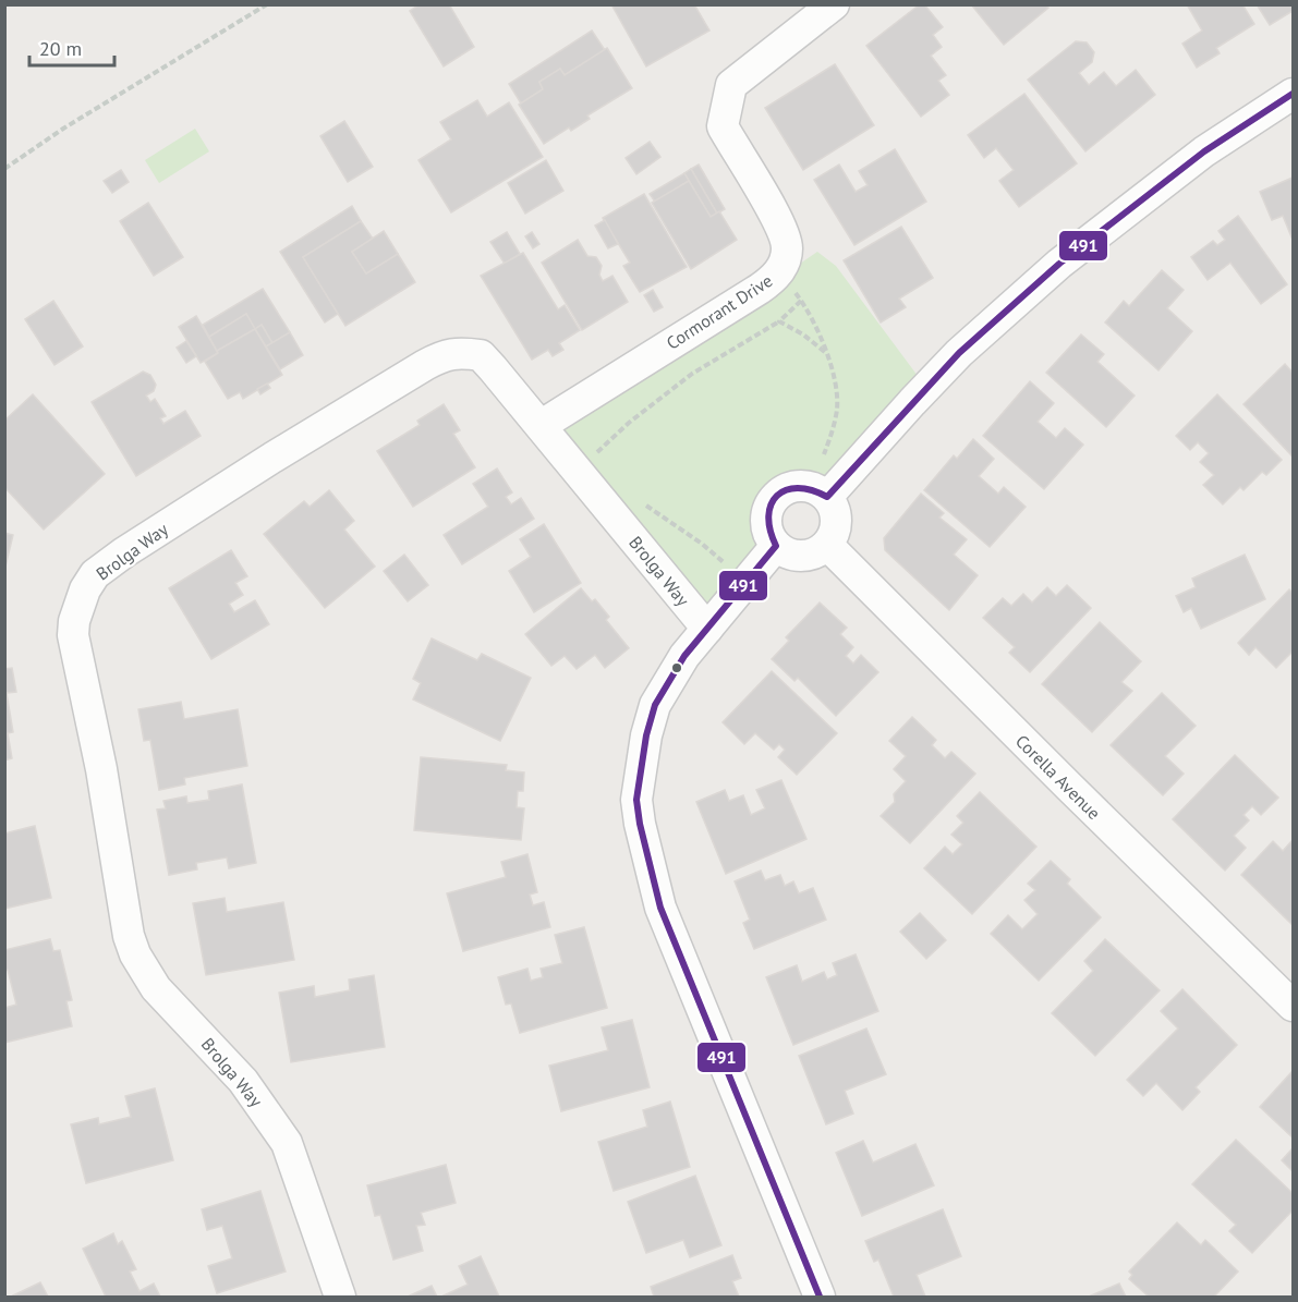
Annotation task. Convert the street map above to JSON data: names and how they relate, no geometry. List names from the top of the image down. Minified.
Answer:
{"streets":{"street":["Cormorant Drive","Brolga Way","Corella Avenue"]},"crossings":[["Cormorant Drive","Brolga Way"]],"lines":["transit line 491"],"scale_bar":"20 m"}
